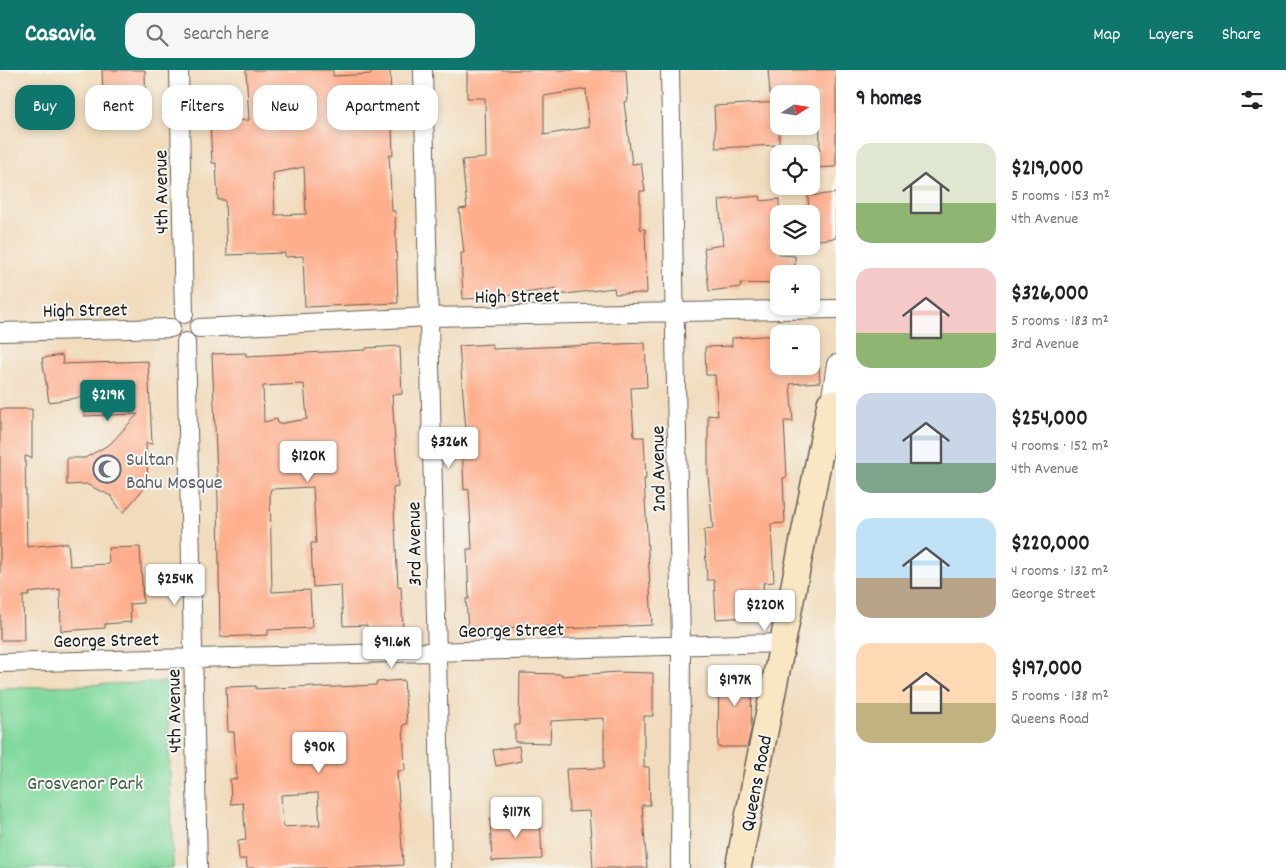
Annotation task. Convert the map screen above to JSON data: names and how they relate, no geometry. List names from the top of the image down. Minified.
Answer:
{"streets":{"main road":["Queens Road"],"street":["4th Avenue","High Street","2nd Avenue","3rd Avenue","George Street"]},"crossings":[["4th Avenue","High Street"],["4th Avenue","George Street"],["High Street","2nd Avenue"],["High Street","3rd Avenue"],["2nd Avenue","George Street"],["3rd Avenue","George Street"],["George Street","Queens Road"]],"parks":["Grosvenor Park"],"places":{"mosque":["Sultan Bahu Mosque"]},"north":"right","page":{"header":"Casavia","search":"Search here","nav":["Map","Layers","Share"],"heading":"9 homes","map_buttons":["+","−"],"chip":["Buy","Rent","Filters","New","Apartment"],"list":[{"name":"$219,000","note":"5 rooms · 153 m² · 4th Avenue"},{"name":"$326,000","note":"5 rooms · 183 m² · 3rd Avenue"},{"name":"$254,000","note":"4 rooms · 152 m² · 4th Avenue"},{"name":"$220,000","note":"4 rooms · 132 m² · George Street"},{"name":"$197,000","note":"5 rooms · 138 m² · Queens Road"}],"price":["$219K","$326K","$120K","$254K","$220K","$91.6K","$197K","$90K","$117K"]}}
